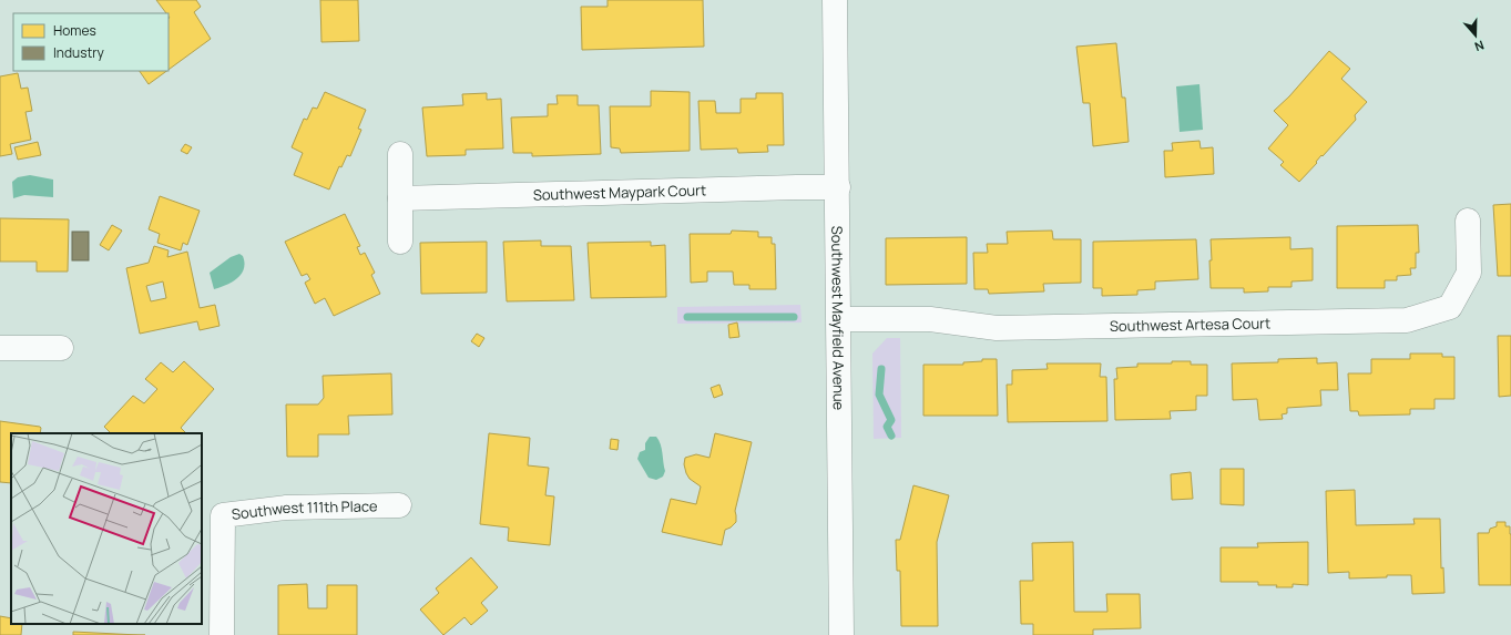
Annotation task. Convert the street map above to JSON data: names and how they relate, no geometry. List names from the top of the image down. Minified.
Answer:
{"streets":{"street":["Southwest Maypark Court","Southwest Mayfield Avenue","Southwest Artesa Court","Southwest 111th Place"]},"crossings":[["Southwest Maypark Court","Southwest Mayfield Avenue"],["Southwest Mayfield Avenue","Southwest Artesa Court"]],"legend":["Homes","Industry"],"north":"bottom"}
